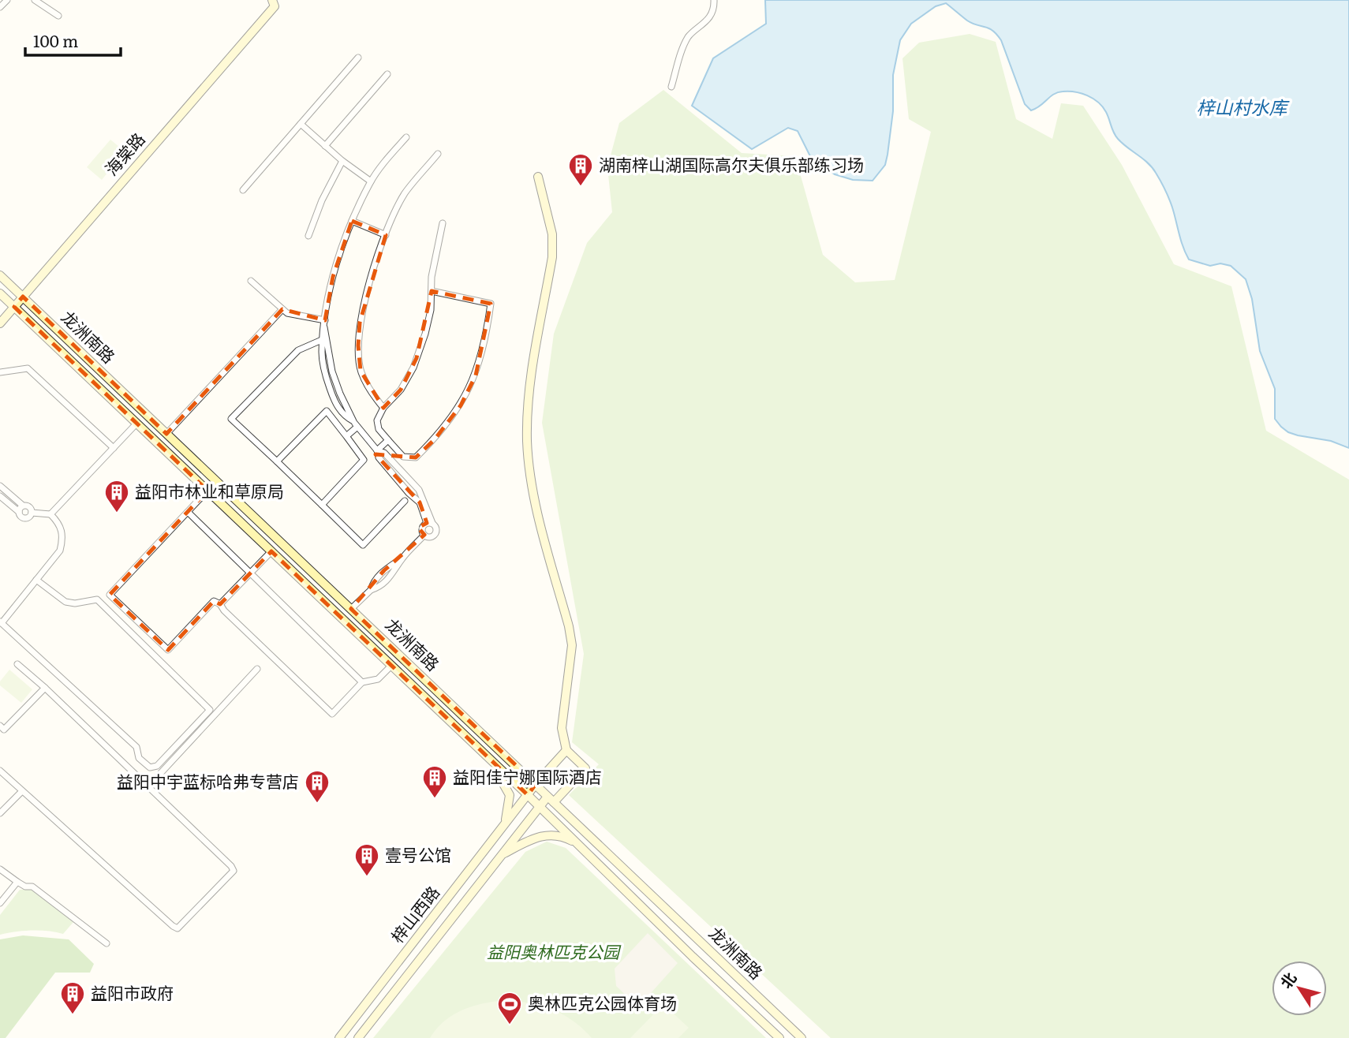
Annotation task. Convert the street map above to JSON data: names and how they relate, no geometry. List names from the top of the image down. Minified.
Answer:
{"streets":{"main road":["海棠路","龙洲南路","梓山西路"]},"crossings":[["海棠路","龙洲南路"],["龙洲南路","梓山西路"]],"water":["梓山村水库"],"parks":["益阳奥林匹克公园"],"places":{"building":["湖南梓山湖国际高尔夫俱乐部练习场","益阳市林业和草原局","益阳佳宁娜国际酒店","益阳中宇蓝标哈弗专营店","壹号公馆","益阳市政府"],"sports":["奥林匹克公园体育场"]},"scale_bar":"100 m","north":"top left"}
